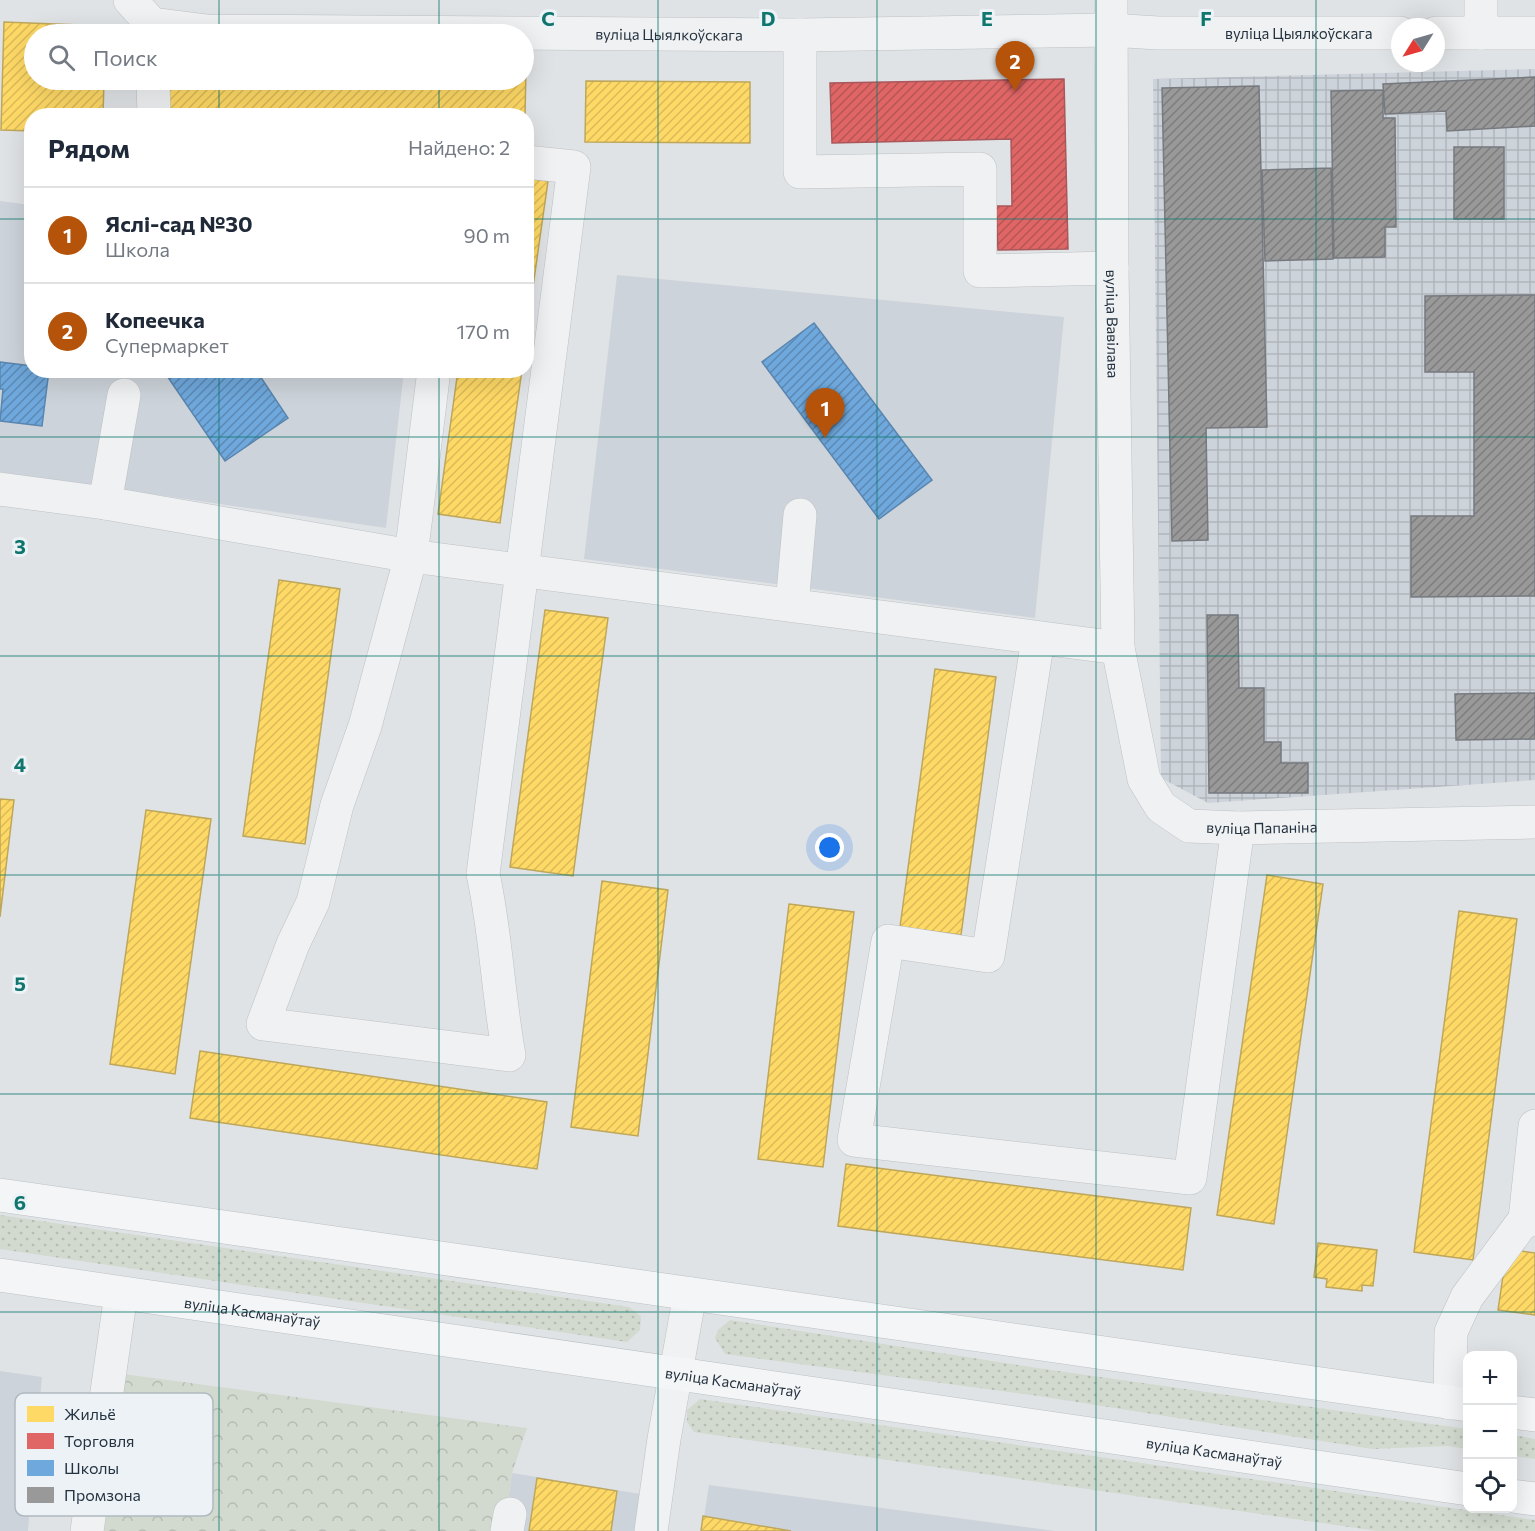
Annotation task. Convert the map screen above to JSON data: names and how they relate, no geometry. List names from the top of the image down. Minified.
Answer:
{"streets":{"main road":["вуліца Касманаўтаў"],"street":["вуліца Цыялкоўскага","вуліца Вавілава","вуліца Папаніна"]},"crossings":[["вуліца Цыялкоўскага","вуліца Вавілава"],["вуліца Вавілава","вуліца Папаніна"]],"legend":["Жильё","Торговля","Школы","Промзона"],"north":"bottom left","page":{"search":"Поиск","pins":["2","1"],"heading":["Рядом","Найдено: 2"],"list":[{"mark":"1","name":"Яслі-сад №30","note":"Школа","value":"90 m"},{"mark":"2","name":"Копеечка","note":"Супермаркет","value":"170 m"}],"map_buttons":["+","−"]},"grid":{"columns":["C","D","E","F"],"rows":["3","4","5","6"]}}
